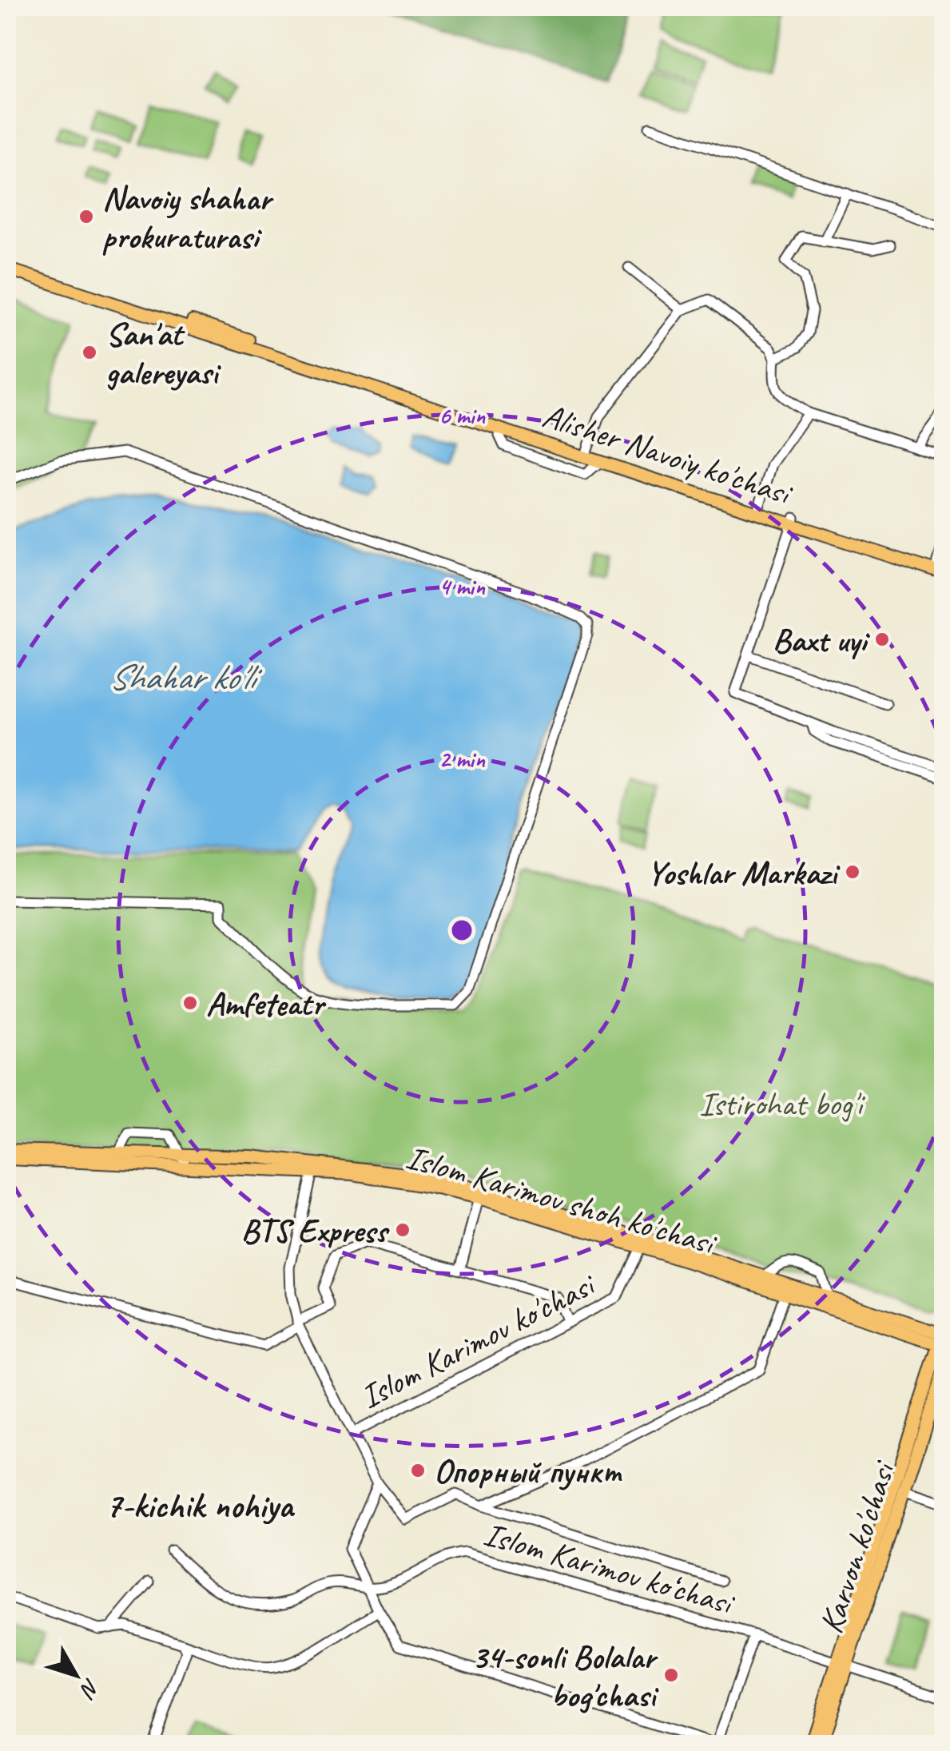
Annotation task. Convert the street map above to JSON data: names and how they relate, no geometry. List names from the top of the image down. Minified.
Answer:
{"streets":{"main road":["Alisher Navoiy ko'chasi","Islom Karimov shoh ko'chasi","Karvon ko'chasi"],"street":["Islom Karimov ko'chasi","Islom Karimov ko‘chasi"]},"crossings":[["Islom Karimov shoh ko'chasi","Islom Karimov ko'chasi"],["Karvon ko'chasi","Islom Karimov ko‘chasi"]],"districts":["7-kichik nohiya"],"water":["Shahar ko'li"],"parks":["Istirohat bog'i"],"places":["Navoiy shahar prokuraturasi","San'at galereyasi","Baxt uyi","Yoshlar Markazi","Amfeteatr","BTS Express","Опорный пункт","34-sonli Bolalar bog'chasi"],"north":"bottom right","rings":["6 min","4 min","2 min"]}
